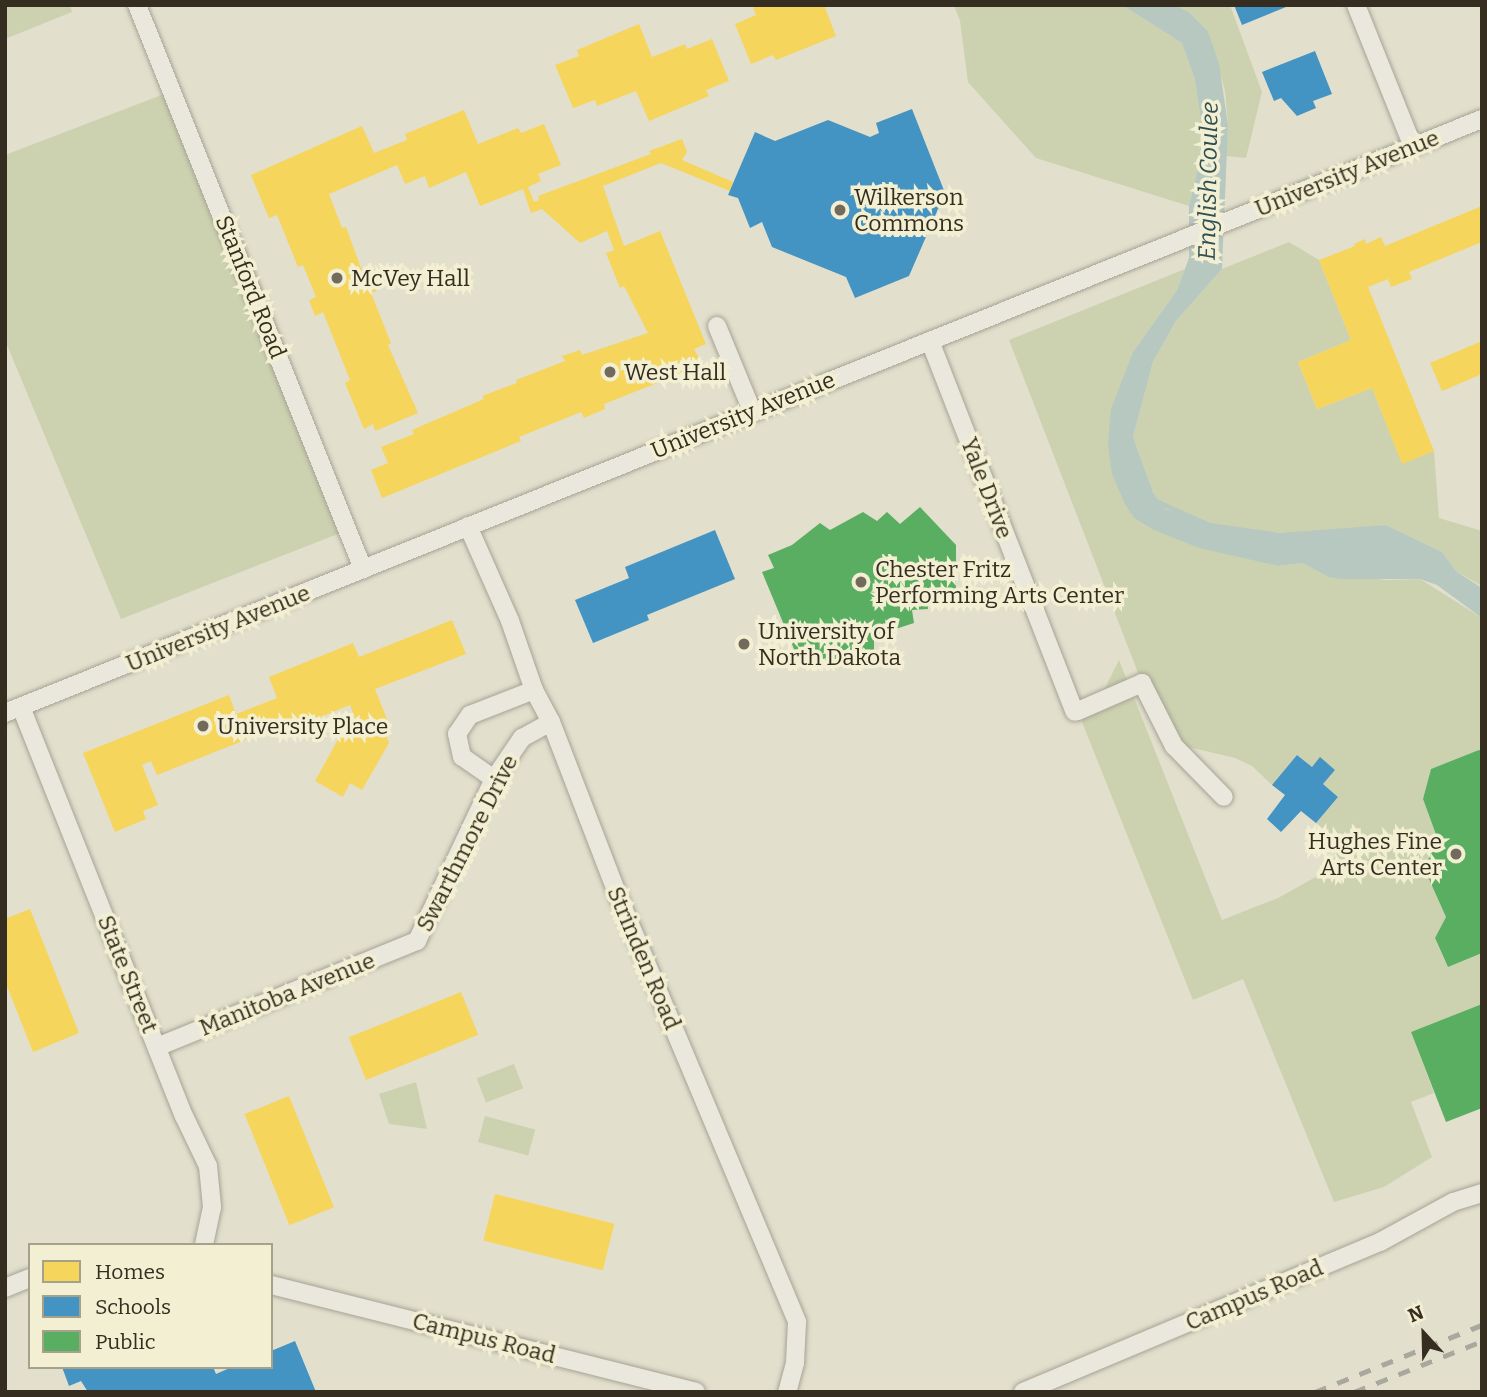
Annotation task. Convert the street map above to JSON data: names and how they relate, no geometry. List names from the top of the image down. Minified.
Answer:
{"streets":{"street":["University Avenue","Stanford Road","Yale Drive","Swarthmore Drive","Strinden Road","State Street","Manitoba Avenue","Campus Road"]},"crossings":[["University Avenue","Stanford Road"],["University Avenue","Yale Drive"],["University Avenue","Strinden Road"],["University Avenue","State Street"],["Swarthmore Drive","Strinden Road"],["Swarthmore Drive","Manitoba Avenue"],["State Street","Manitoba Avenue"]],"water":["English Coulee"],"places":["Wilkerson Commons","McVey Hall","West Hall","Chester Fritz Performing Arts Center","University of North Dakota","University Place","Hughes Fine Arts Center"],"legend":["Homes","Schools","Public"],"north":"top"}
